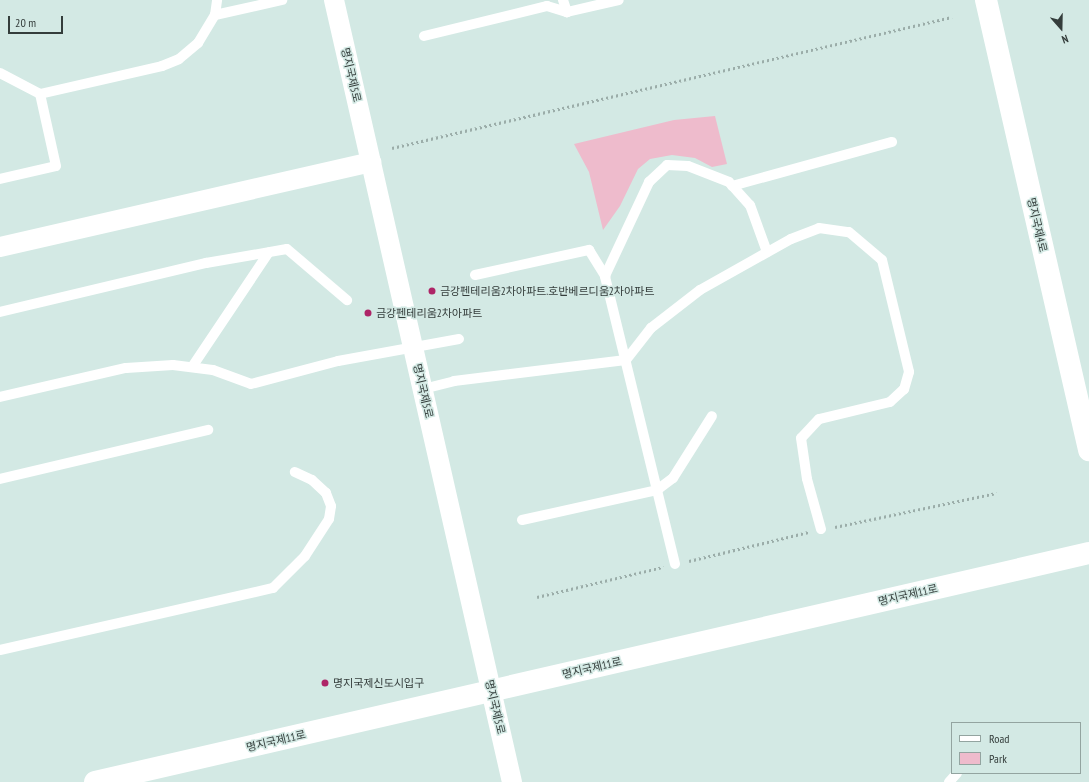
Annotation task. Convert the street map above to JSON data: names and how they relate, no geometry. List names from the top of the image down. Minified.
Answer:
{"streets":{"main road":["명지국제4로","명지국제11로"],"street":["명지국제5로"]},"crossings":[["명지국제5로","명지국제11로"]],"places":["금강펜테리움2차아파트.호반베르디움2차아파트","금강펜테리움2차아파트","명지국제신도시입구"],"legend":["Road","Park"],"scale_bar":"20 m","north":"bottom"}
